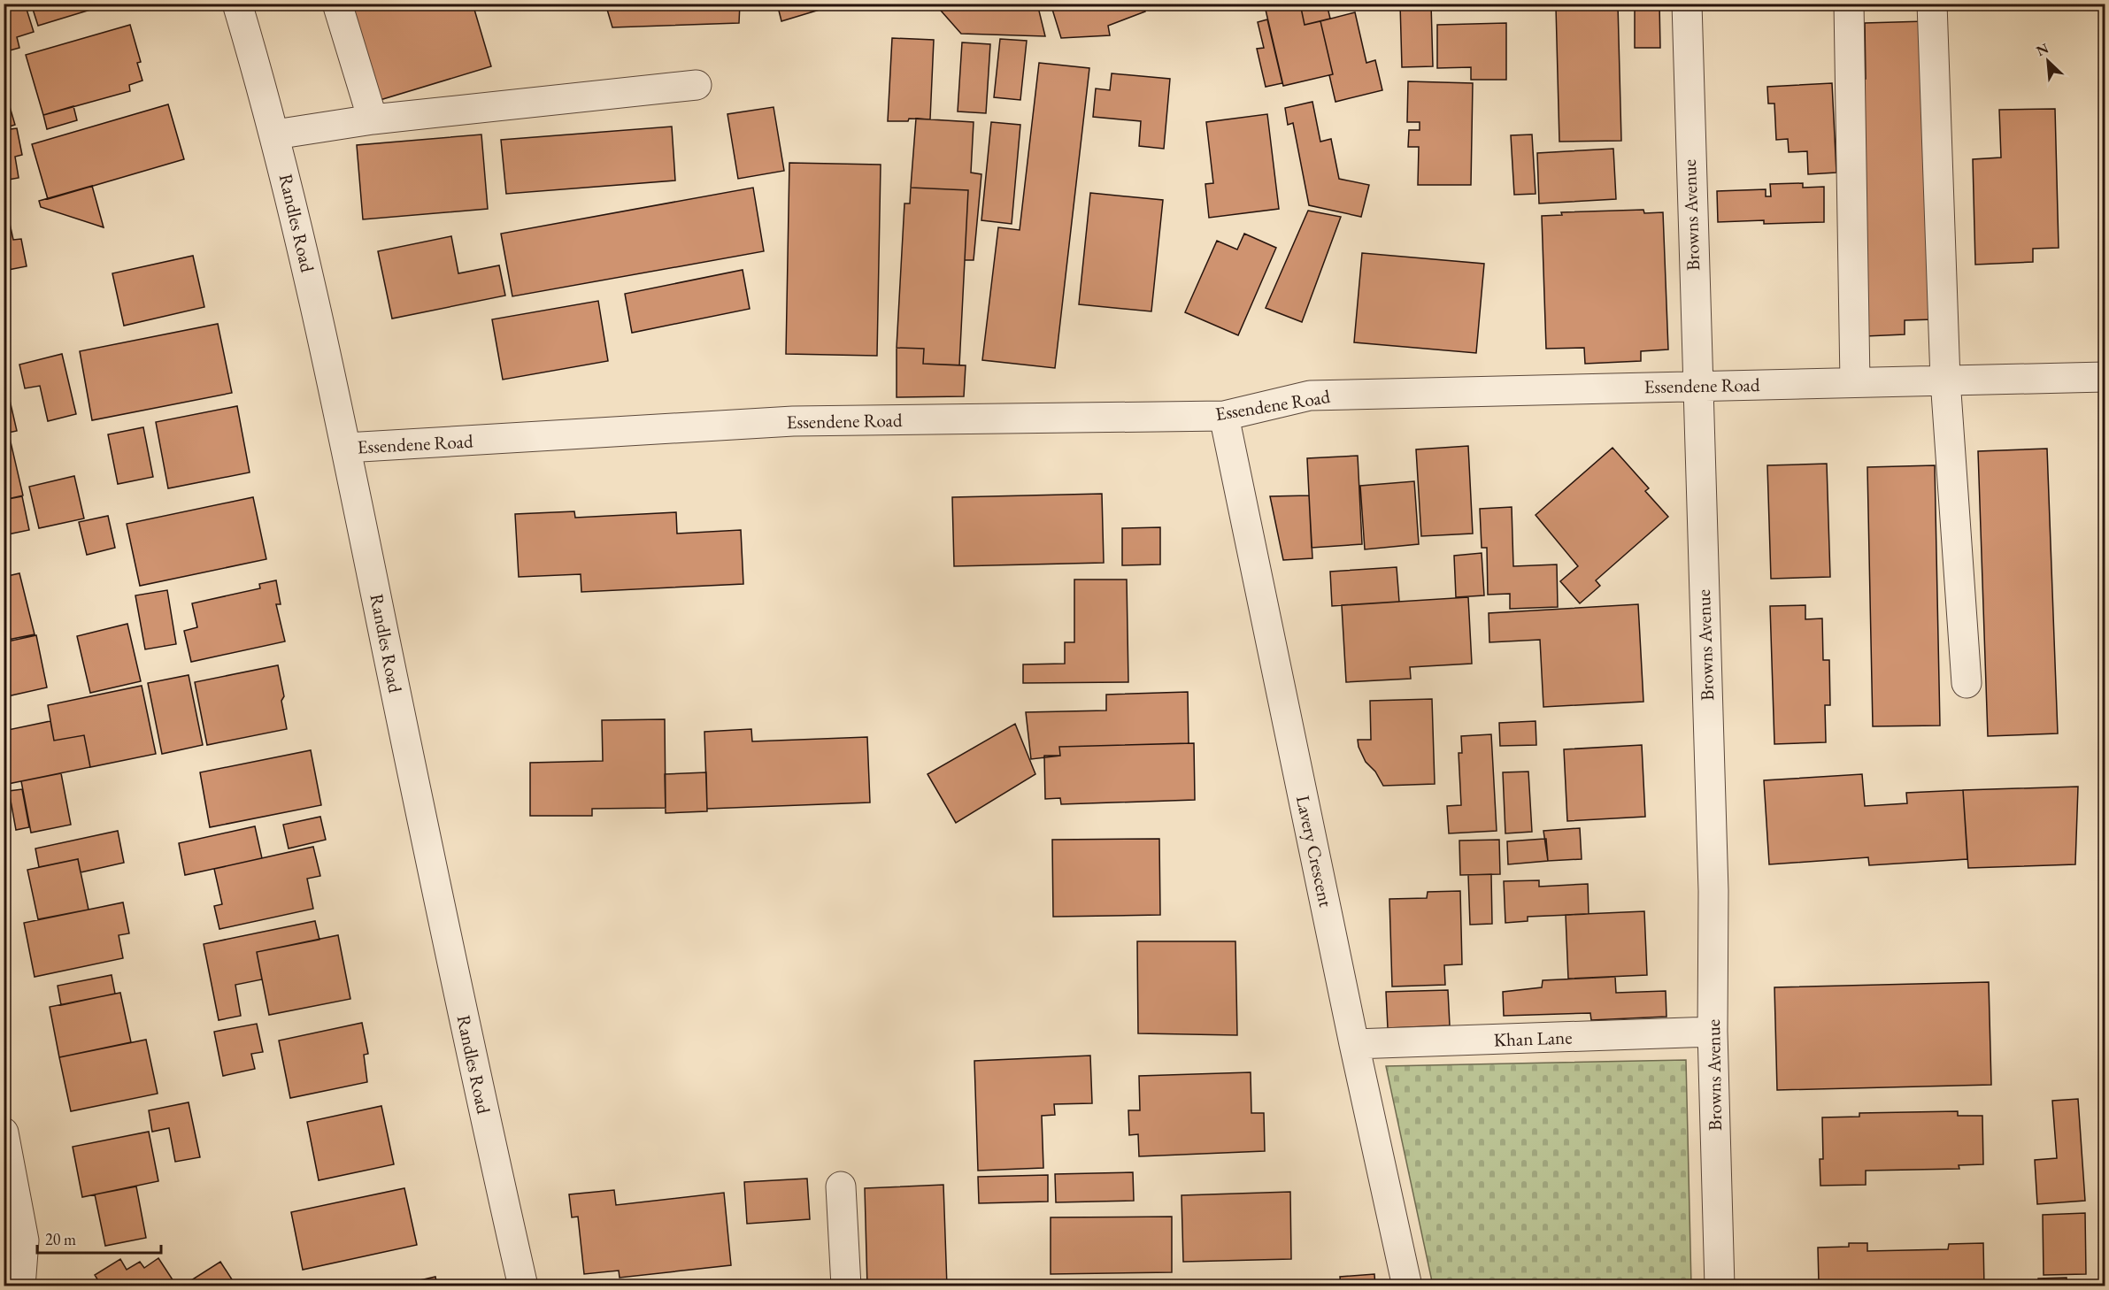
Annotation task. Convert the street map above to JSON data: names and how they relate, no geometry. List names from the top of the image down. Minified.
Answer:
{"streets":{"street":["Browns Avenue","Randles Road","Essendene Road","Lavery Crescent","Khan Lane"]},"crossings":[["Browns Avenue","Essendene Road"],["Browns Avenue","Khan Lane"],["Randles Road","Essendene Road"],["Essendene Road","Lavery Crescent"],["Lavery Crescent","Khan Lane"]],"scale_bar":"20 m","north":"top left"}
